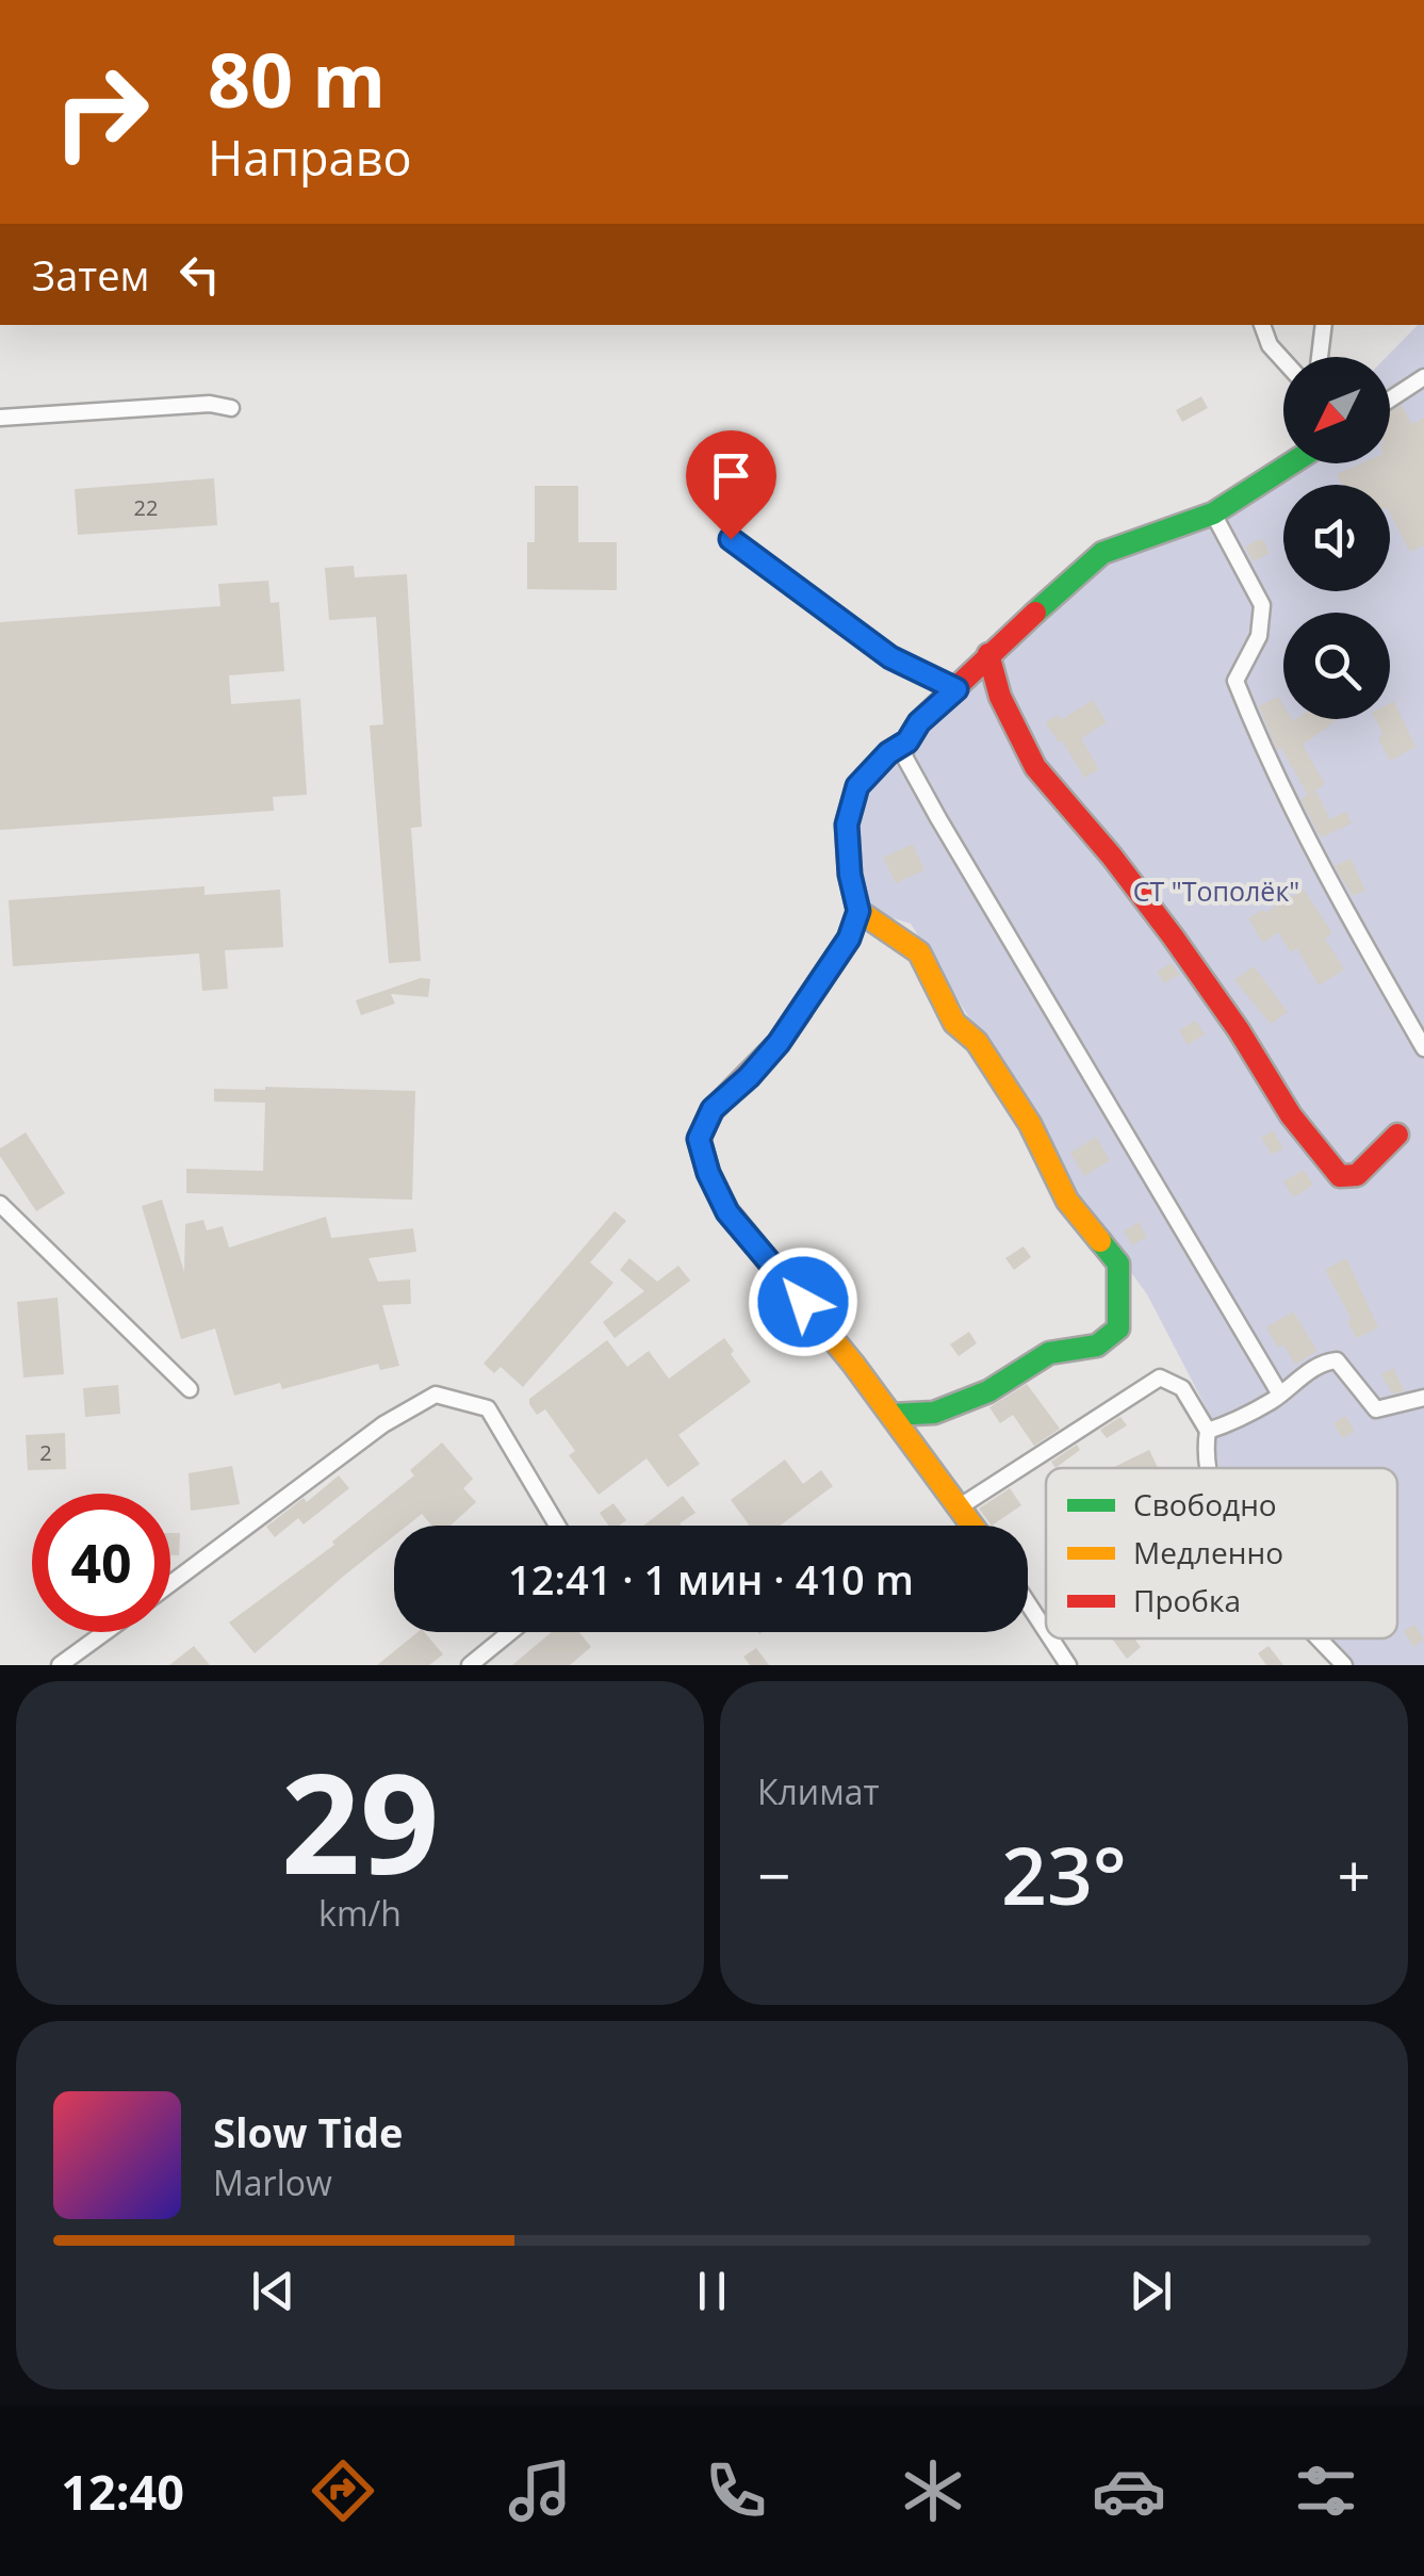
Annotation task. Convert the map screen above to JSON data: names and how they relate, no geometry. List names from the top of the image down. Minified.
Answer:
{"parks":["СТ \"Тополёк\""],"house_numbers":["22","2"],"legend":["Свободно","Медленно","Пробка"],"north":"bottom left","page":{"turn":["80 m","Направо"],"then":"Затем","limit":"40","trip":"12:41 · 1 мин · 410 m","tile":[["29","km/h"],"Климат"],"heat":["−","23°","+"],"song":["Slow Tide","Marlow"],"tabs":"12:40"}}
